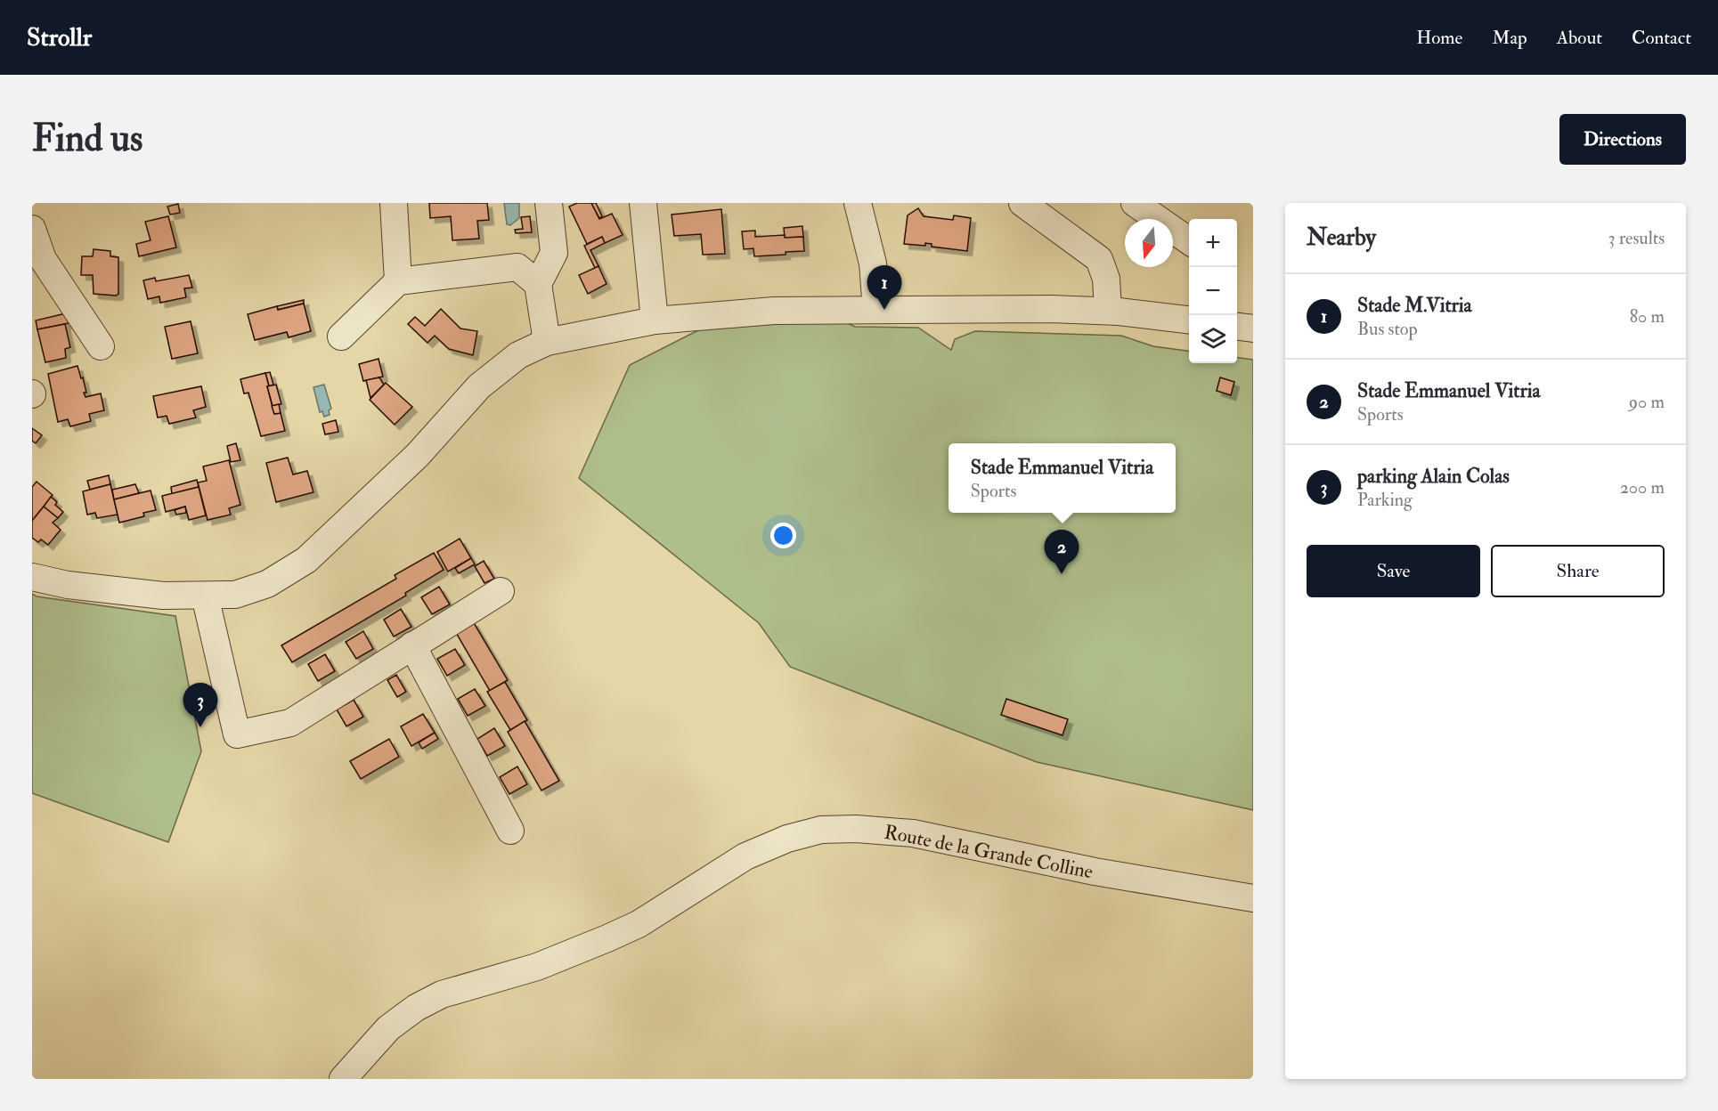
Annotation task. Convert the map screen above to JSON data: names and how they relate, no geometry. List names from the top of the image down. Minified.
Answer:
{"streets":{"street":["Route de la Grande Colline"]},"north":"bottom","page":{"header":"Strollr","nav":["Home","Map","About","Contact"],"buttons":["Directions",["Save","Share"]],"title":"Find us","heading":["Nearby","3 results"],"map_buttons":["+","−"],"pins":["1","2","3"],"list":[{"mark":"1","name":"Stade M.Vitria","note":"Bus stop","value":"80 m"},{"mark":"2","name":"Stade Emmanuel Vitria","note":"Sports","value":"90 m"},{"mark":"3","name":"parking Alain Colas","note":"Parking","value":"200 m"}],"popup":["Stade Emmanuel Vitria","Sports"]}}
